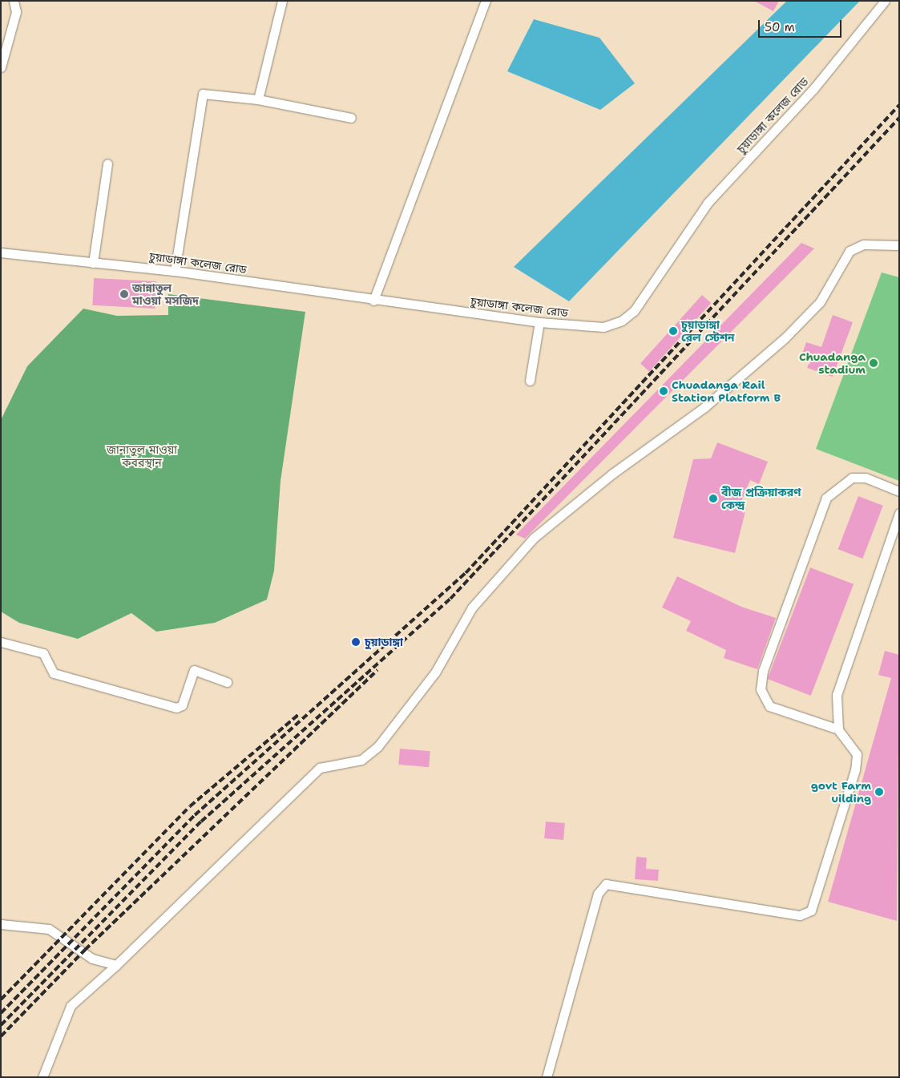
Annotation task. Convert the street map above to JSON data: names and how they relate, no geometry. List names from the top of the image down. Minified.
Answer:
{"streets":{"street":["চুয়াডাঙ্গা কলেজ রোড"]},"parks":["জানাতুল মাওয়া কবরস্থান"],"places":["জান্নাতুল মাওয়া মসজিদ","চুয়াডাঙ্গা রেল স্টেশন","Chuadanga stadium","Chuadanga Rail Station Platform B","বীজ প্রক্রিয়াকরণ কেন্দ্র","চুয়াডাঙ্গা","govt Farm uilding"],"scale_bar":"50 m"}
